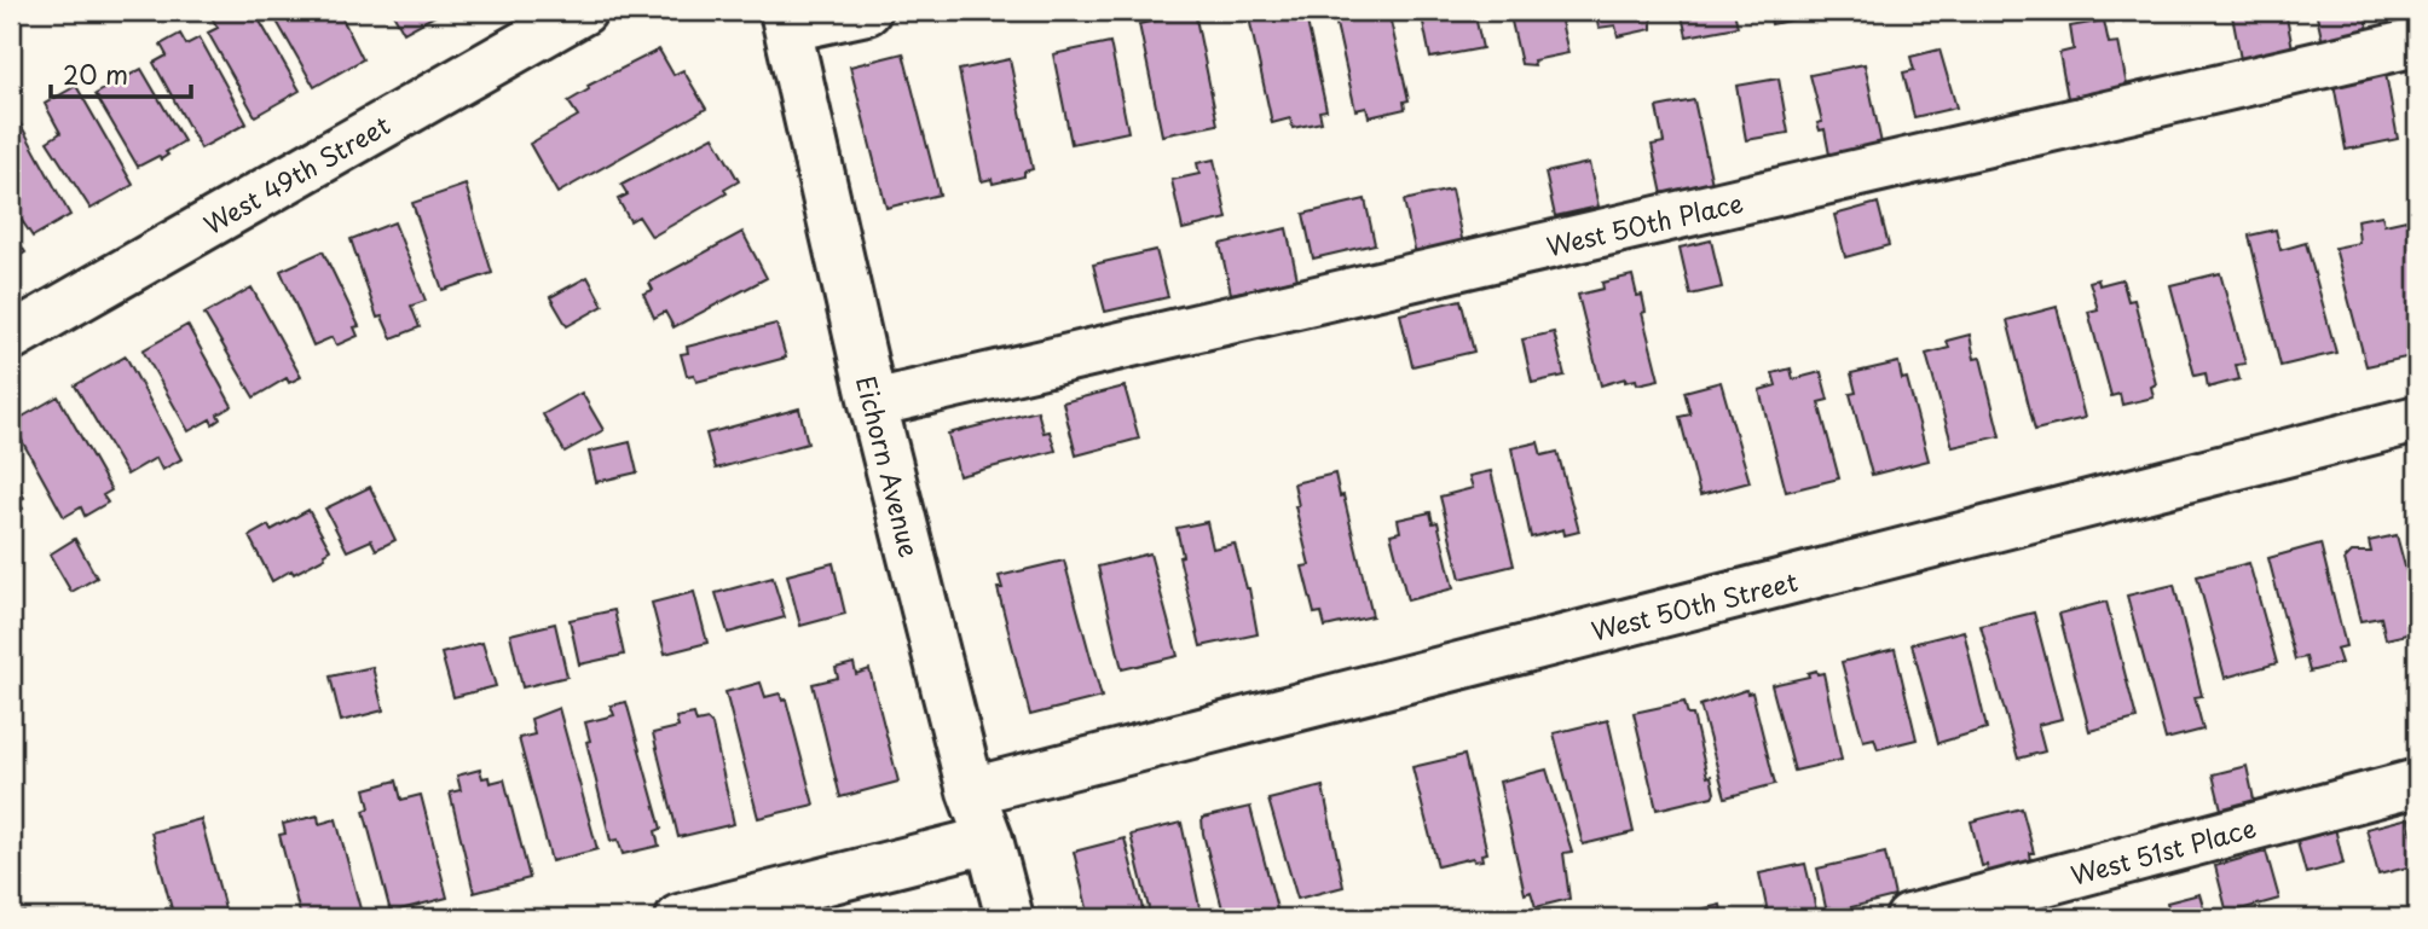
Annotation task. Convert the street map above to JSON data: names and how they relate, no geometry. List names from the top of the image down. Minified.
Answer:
{"streets":{"street":["West 49th Street","West 50th Place","Eichorn Avenue","West 50th Street","West 51st Place"]},"crossings":[["West 50th Place","Eichorn Avenue"],["Eichorn Avenue","West 50th Street"]],"scale_bar":"20 m"}
